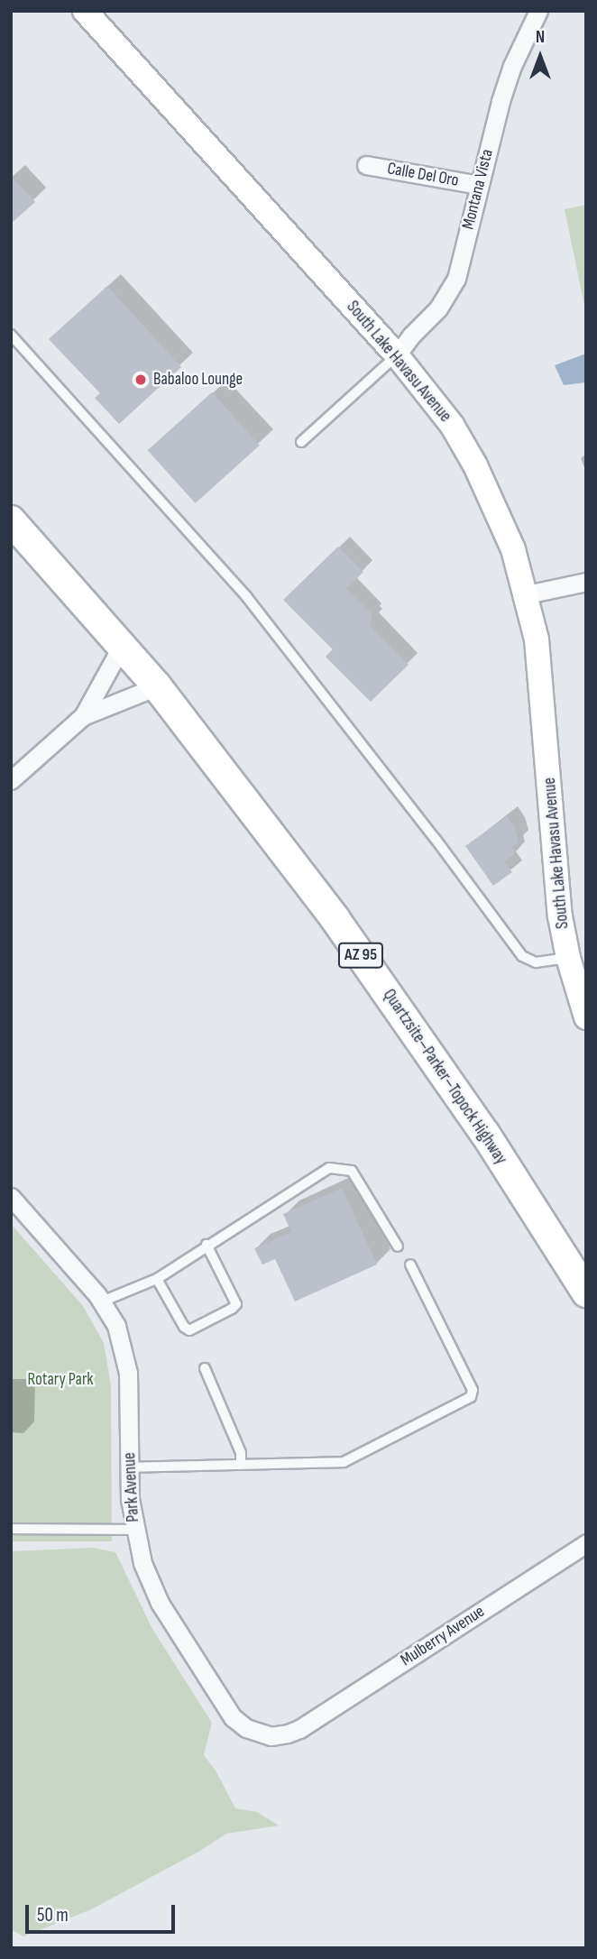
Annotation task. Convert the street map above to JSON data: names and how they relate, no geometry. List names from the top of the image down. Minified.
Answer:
{"streets":{"highway":["AZ 95","Quartzsite–Parker–Topock Highway"],"main road":["South Lake Havasu Avenue"],"street":["Calle Del Oro","Montana Vista","Park Avenue","Mulberry Avenue"]},"crossings":[["Calle Del Oro","Montana Vista"],["Montana Vista","South Lake Havasu Avenue"],["AZ 95","Quartzsite–Parker–Topock Highway"],["Park Avenue","Mulberry Avenue"]],"parks":["Rotary Park"],"places":["Babaloo Lounge"],"scale_bar":"50 m","north":"top"}
